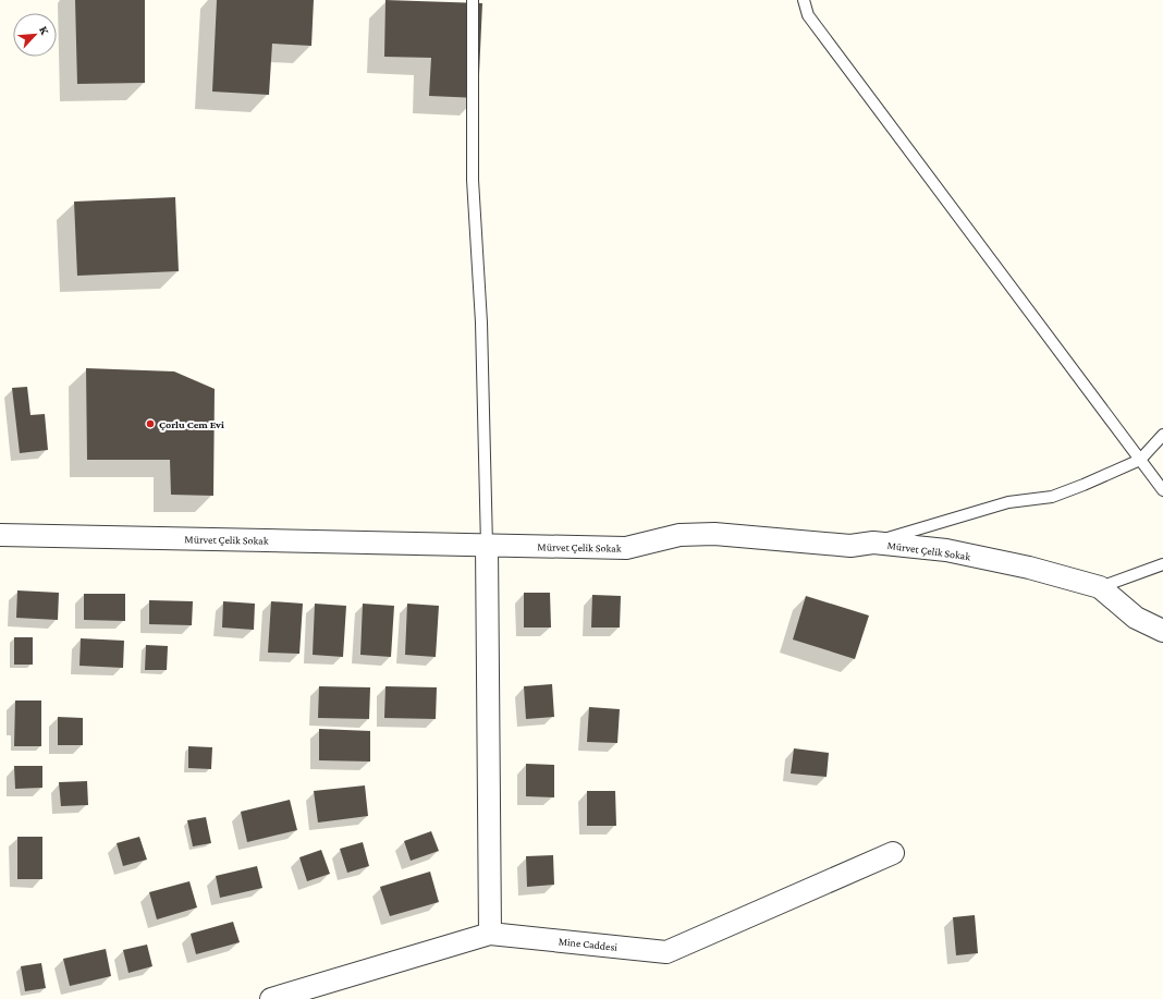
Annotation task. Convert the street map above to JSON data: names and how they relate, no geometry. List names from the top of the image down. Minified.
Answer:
{"streets":{"street":["Mürvet Çelik Sokak","Mine Caddesi"]},"places":["Çorlu Cem Evi"],"north":"top right"}
